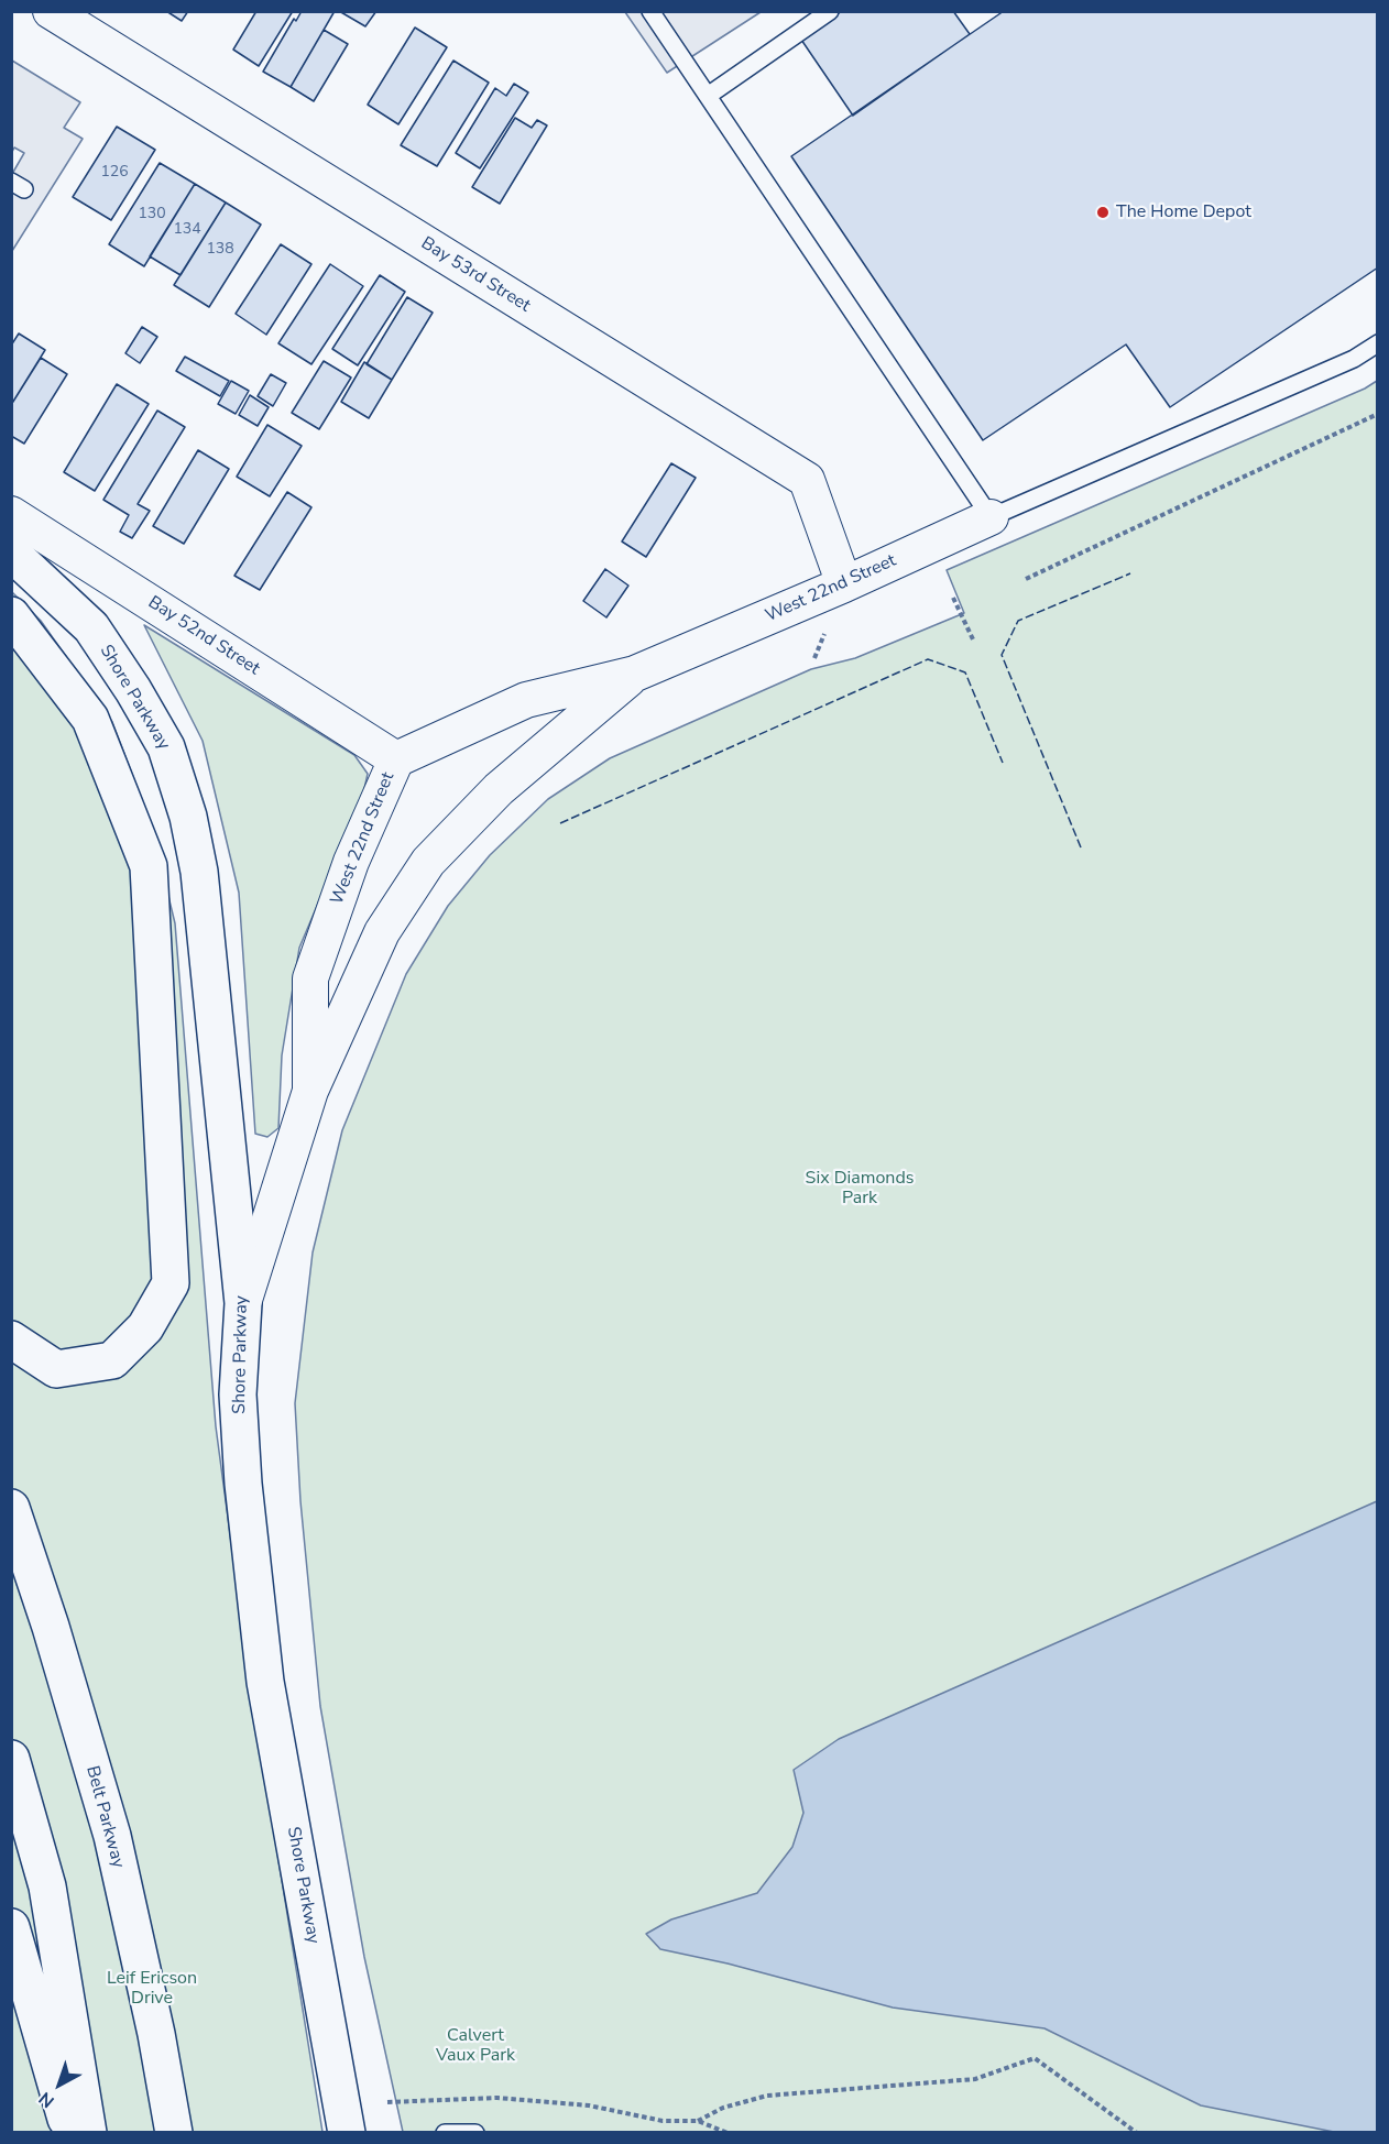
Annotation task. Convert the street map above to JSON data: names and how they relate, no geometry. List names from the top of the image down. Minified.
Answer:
{"streets":{"main road":["Shore Parkway","Belt Parkway"],"street":["Bay 53rd Street","West 22nd Street","Bay 52nd Street"]},"crossings":[["Bay 53rd Street","West 22nd Street"],["West 22nd Street","Bay 52nd Street"],["West 22nd Street","Shore Parkway"]],"parks":["Six Diamonds Park","Leif Ericson Drive","Calvert Vaux Park"],"places":["The Home Depot"],"house_numbers":["126","130","134","138"],"north":"bottom left"}
